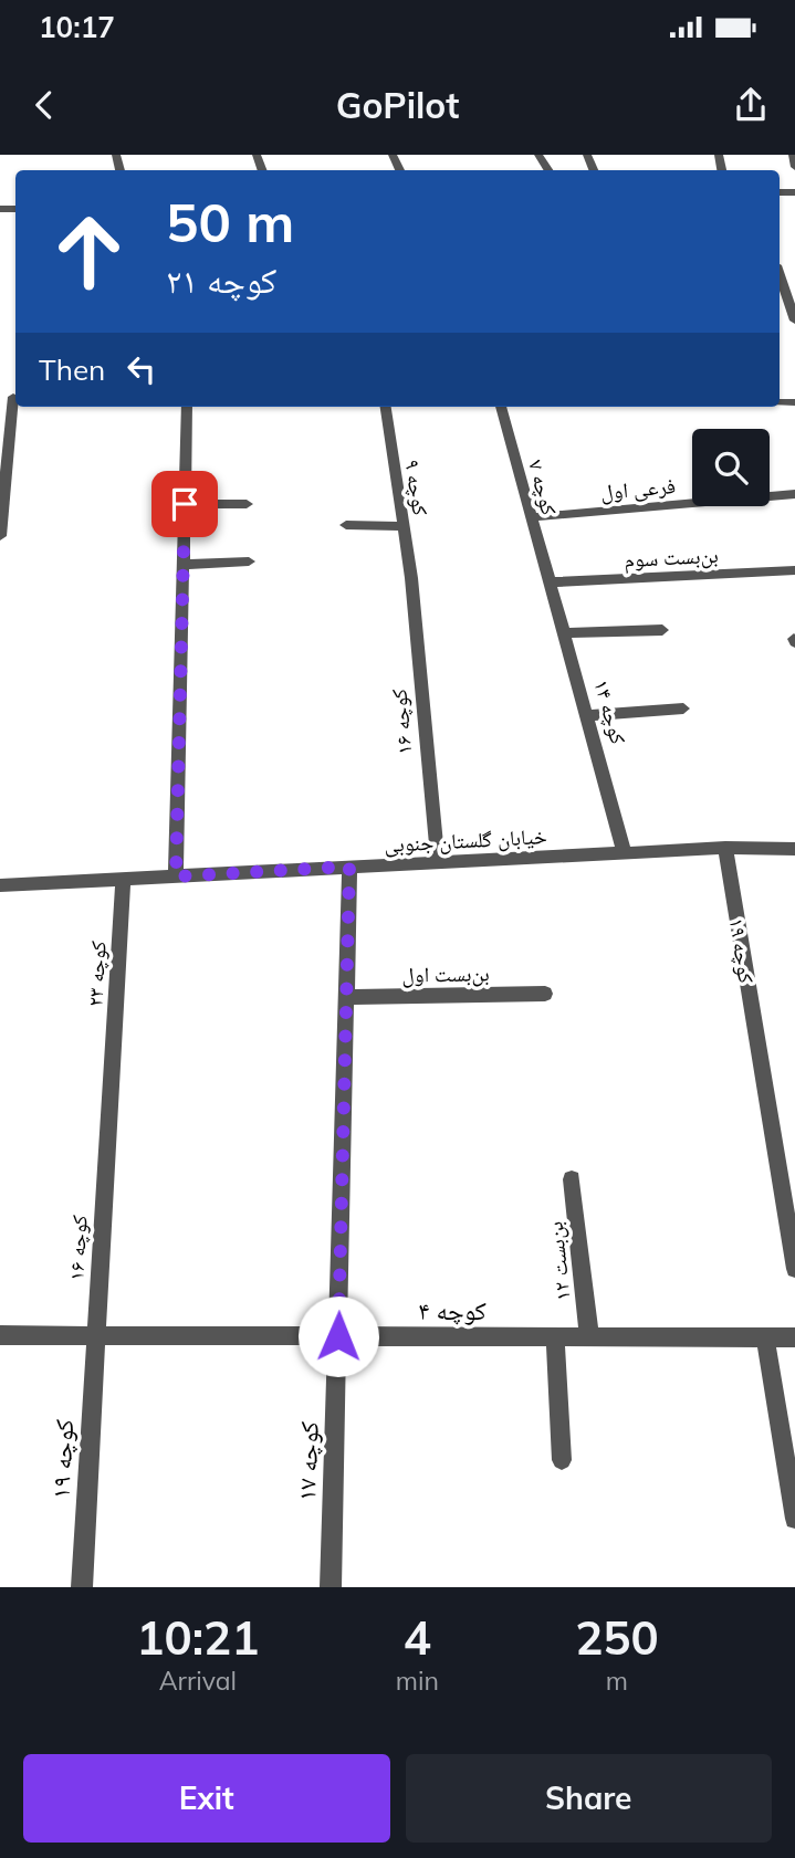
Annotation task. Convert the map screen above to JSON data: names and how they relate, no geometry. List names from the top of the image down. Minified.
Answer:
{"streets":{"street":["کوچه ۹","کوچه ۷","فرعی اول","بن‌بست سوم","کوچه ۱۴","کوچه ۱۶","خیابان گلستان جنوبی","کوچه ۱۹","کوچه ۲۳","بن‌بست اول","بن‌بست ۱۲","کوچه ۴","کوچه ۱۷"]},"crossings":[["کوچه ۹","کوچه ۱۶"],["کوچه ۷","فرعی اول"],["کوچه ۷","بن‌بست سوم"],["کوچه ۷","کوچه ۱۴"],["بن‌بست سوم","کوچه ۱۴"],["کوچه ۱۴","خیابان گلستان جنوبی"],["کوچه ۱۶","خیابان گلستان جنوبی"],["کوچه ۱۶","کوچه ۱۹"],["کوچه ۱۶","کوچه ۲۳"],["کوچه ۱۶","کوچه ۴"],["خیابان گلستان جنوبی","کوچه ۱۹"],["خیابان گلستان جنوبی","کوچه ۲۳"],["کوچه ۱۹","کوچه ۴"],["بن‌بست ۱۲","کوچه ۴"],["کوچه ۴","کوچه ۱۷"]],"page":{"status":"10:17","header":"GoPilot","turn":["50 m","کوچه ۲۱"],"then":"Then","eta":["10:21","Arrival","4","min","250","m"],"buttons":["Exit","Share"]}}
